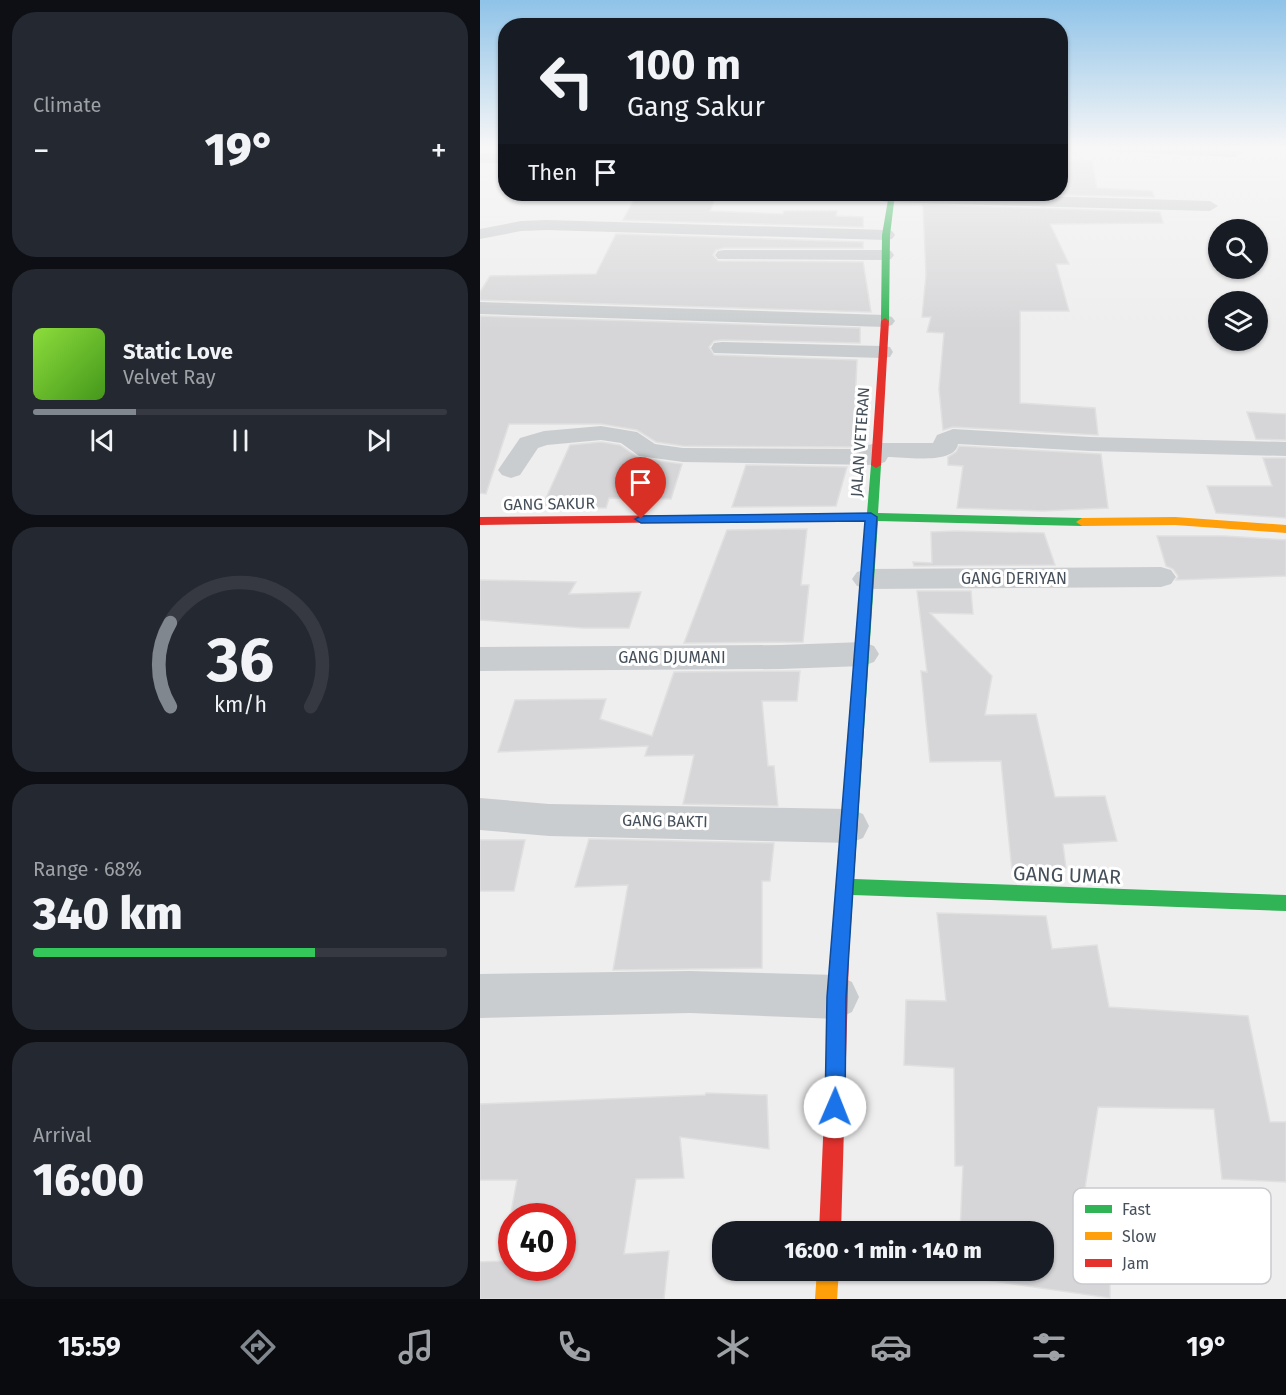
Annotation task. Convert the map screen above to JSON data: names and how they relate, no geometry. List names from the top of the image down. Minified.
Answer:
{"streets":{"street":["JALAN VETERAN","GANG SAKUR","GANG DERIYAN","GANG DJUMANI","GANG BAKTI","GANG UMAR"]},"crossings":[["JALAN VETERAN","GANG SAKUR"],["JALAN VETERAN","GANG DERIYAN"],["JALAN VETERAN","GANG DJUMANI"],["JALAN VETERAN","GANG BAKTI"],["JALAN VETERAN","GANG UMAR"]],"legend":["Fast","Slow","Jam"],"page":{"tile":["Climate",["Range · 68%","340 km"],["Arrival","16:00"]],"turn":["100 m","Gang Sakur"],"heat":["−","19°","+"],"then":"Then","song":["Static Love","Velvet Ray"],"limit":"40","trip":"16:00 · 1 min · 140 m","tabs":["15:59","19°"],"gauge":["36","km/h"]}}
